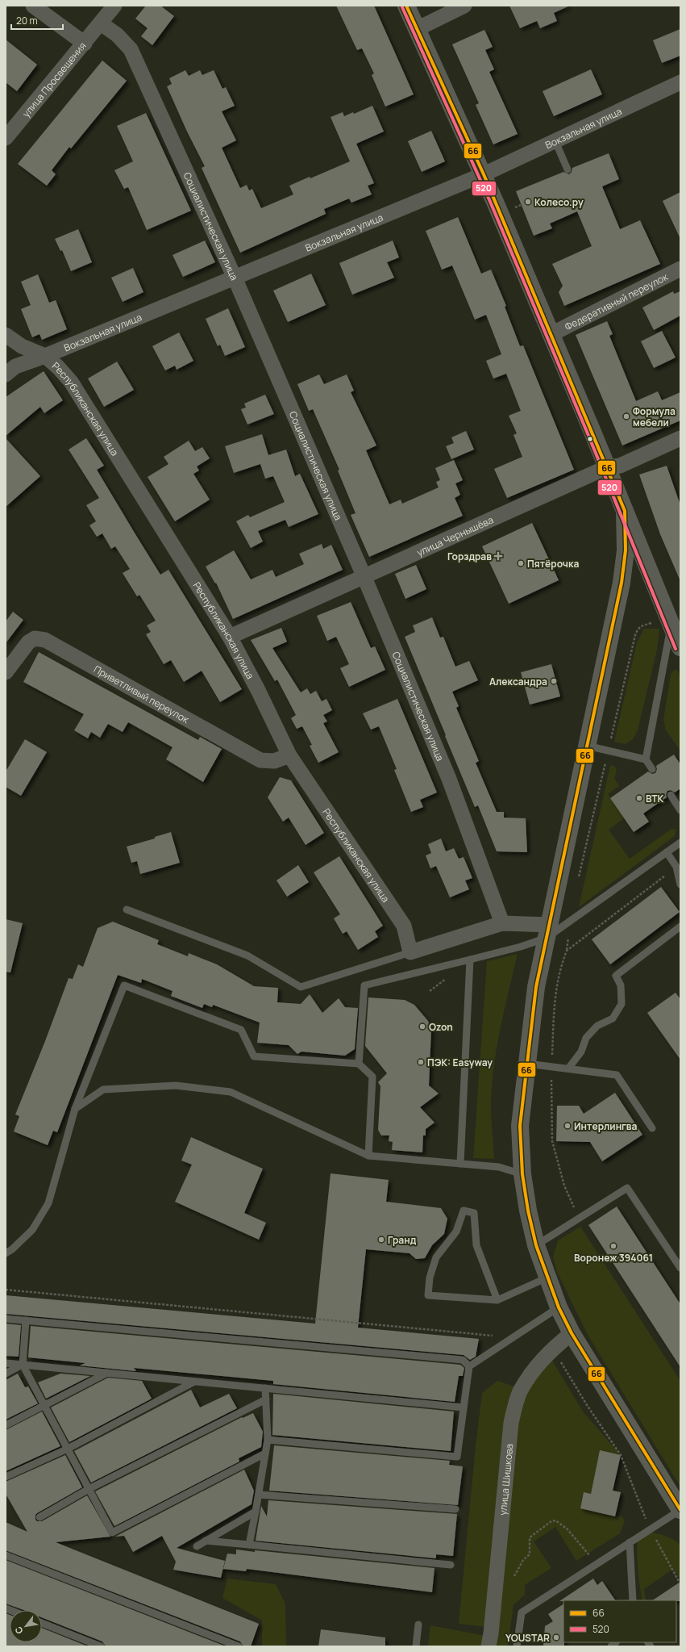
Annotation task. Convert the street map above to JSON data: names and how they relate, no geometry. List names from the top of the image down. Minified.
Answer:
{"streets":{"street":["улица Просвещения","Вокзальная улица","Социалистическая улица","Федеративный переулок","Республиканская улица","улица Чернышёва","Приветливый переулок","улица Шишкова"]},"crossings":[["улица Просвещения","Социалистическая улица"],["Вокзальная улица","Социалистическая улица"],["Вокзальная улица","Республиканская улица"],["Социалистическая улица","улица Чернышёва"],["Республиканская улица","улица Чернышёва"],["Республиканская улица","Приветливый переулок"]],"places":{"other":["Колесо.ру","Формула мебели","Пятёрочка","Александра","ВТК","Ozon","ПЭК: Easyway","Интерлингва","Гранд","Воронеж 394061","YOUSTAR"],"health":["Горздрав"]},"lines":["transit line 66","transit line 520"],"legend":["66","520"],"scale_bar":"20 m","north":"bottom left"}
